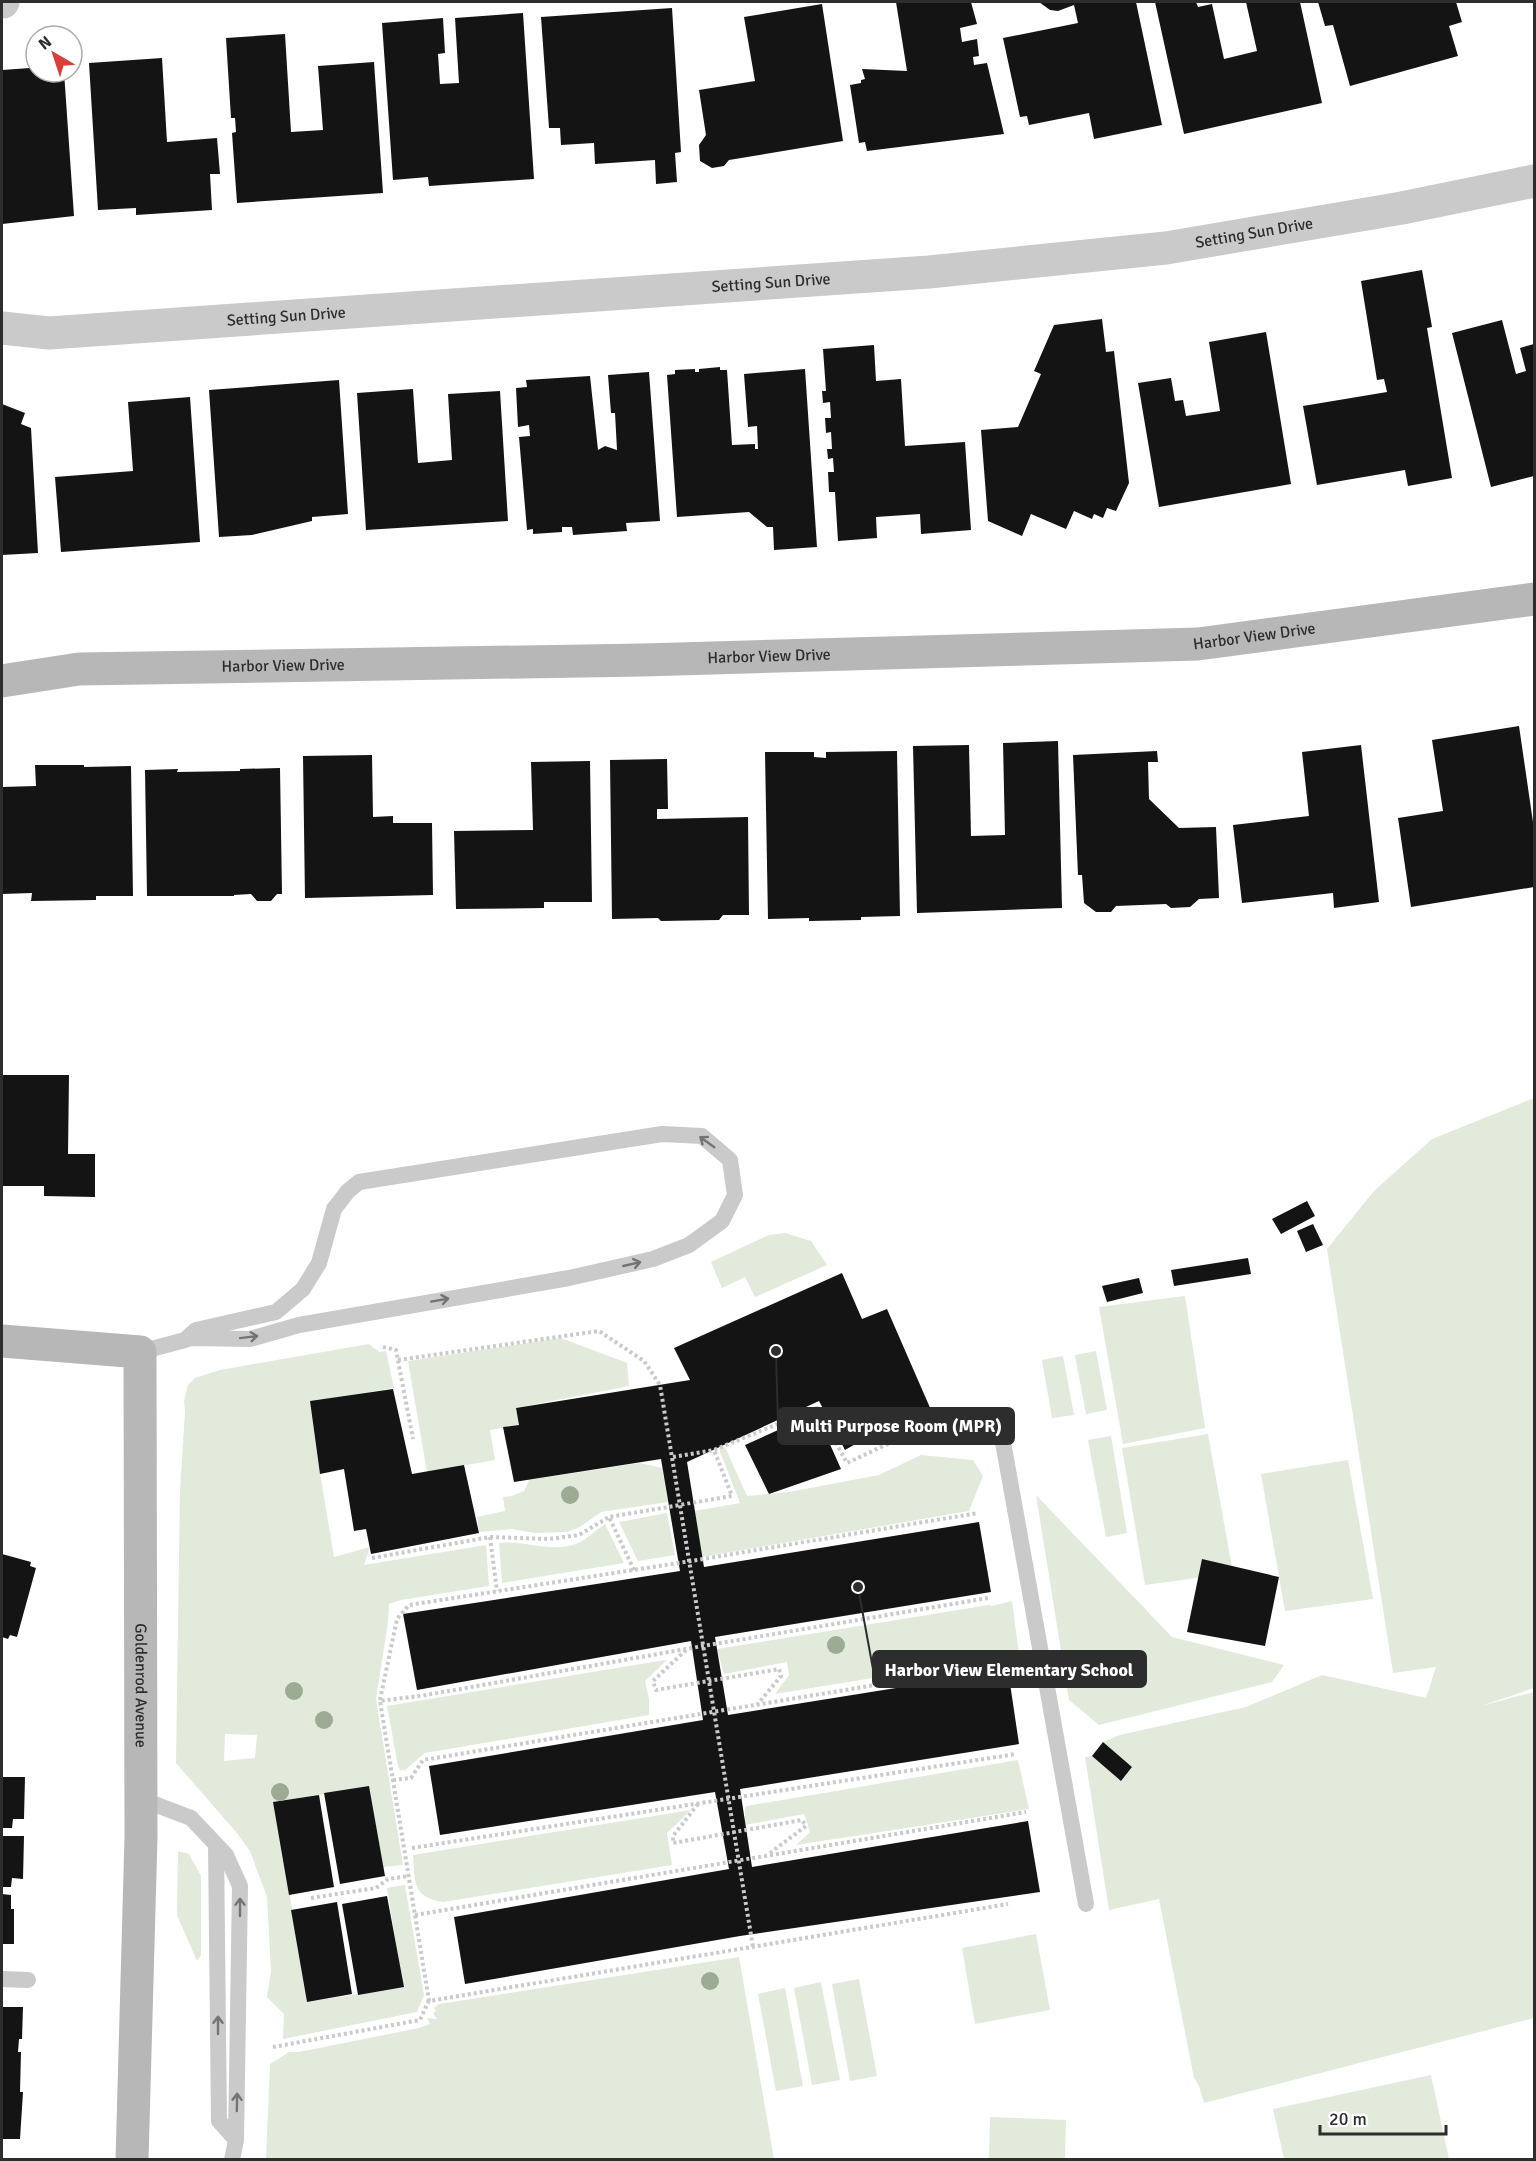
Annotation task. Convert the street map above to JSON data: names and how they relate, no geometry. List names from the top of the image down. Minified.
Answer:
{"streets":{"street":["Setting Sun Drive","Harbor View Drive","Goldenrod Avenue"]},"places":["Multi Purpose Room (MPR)","Harbor View Elementary School"],"scale_bar":"20 m","north":"top left"}
